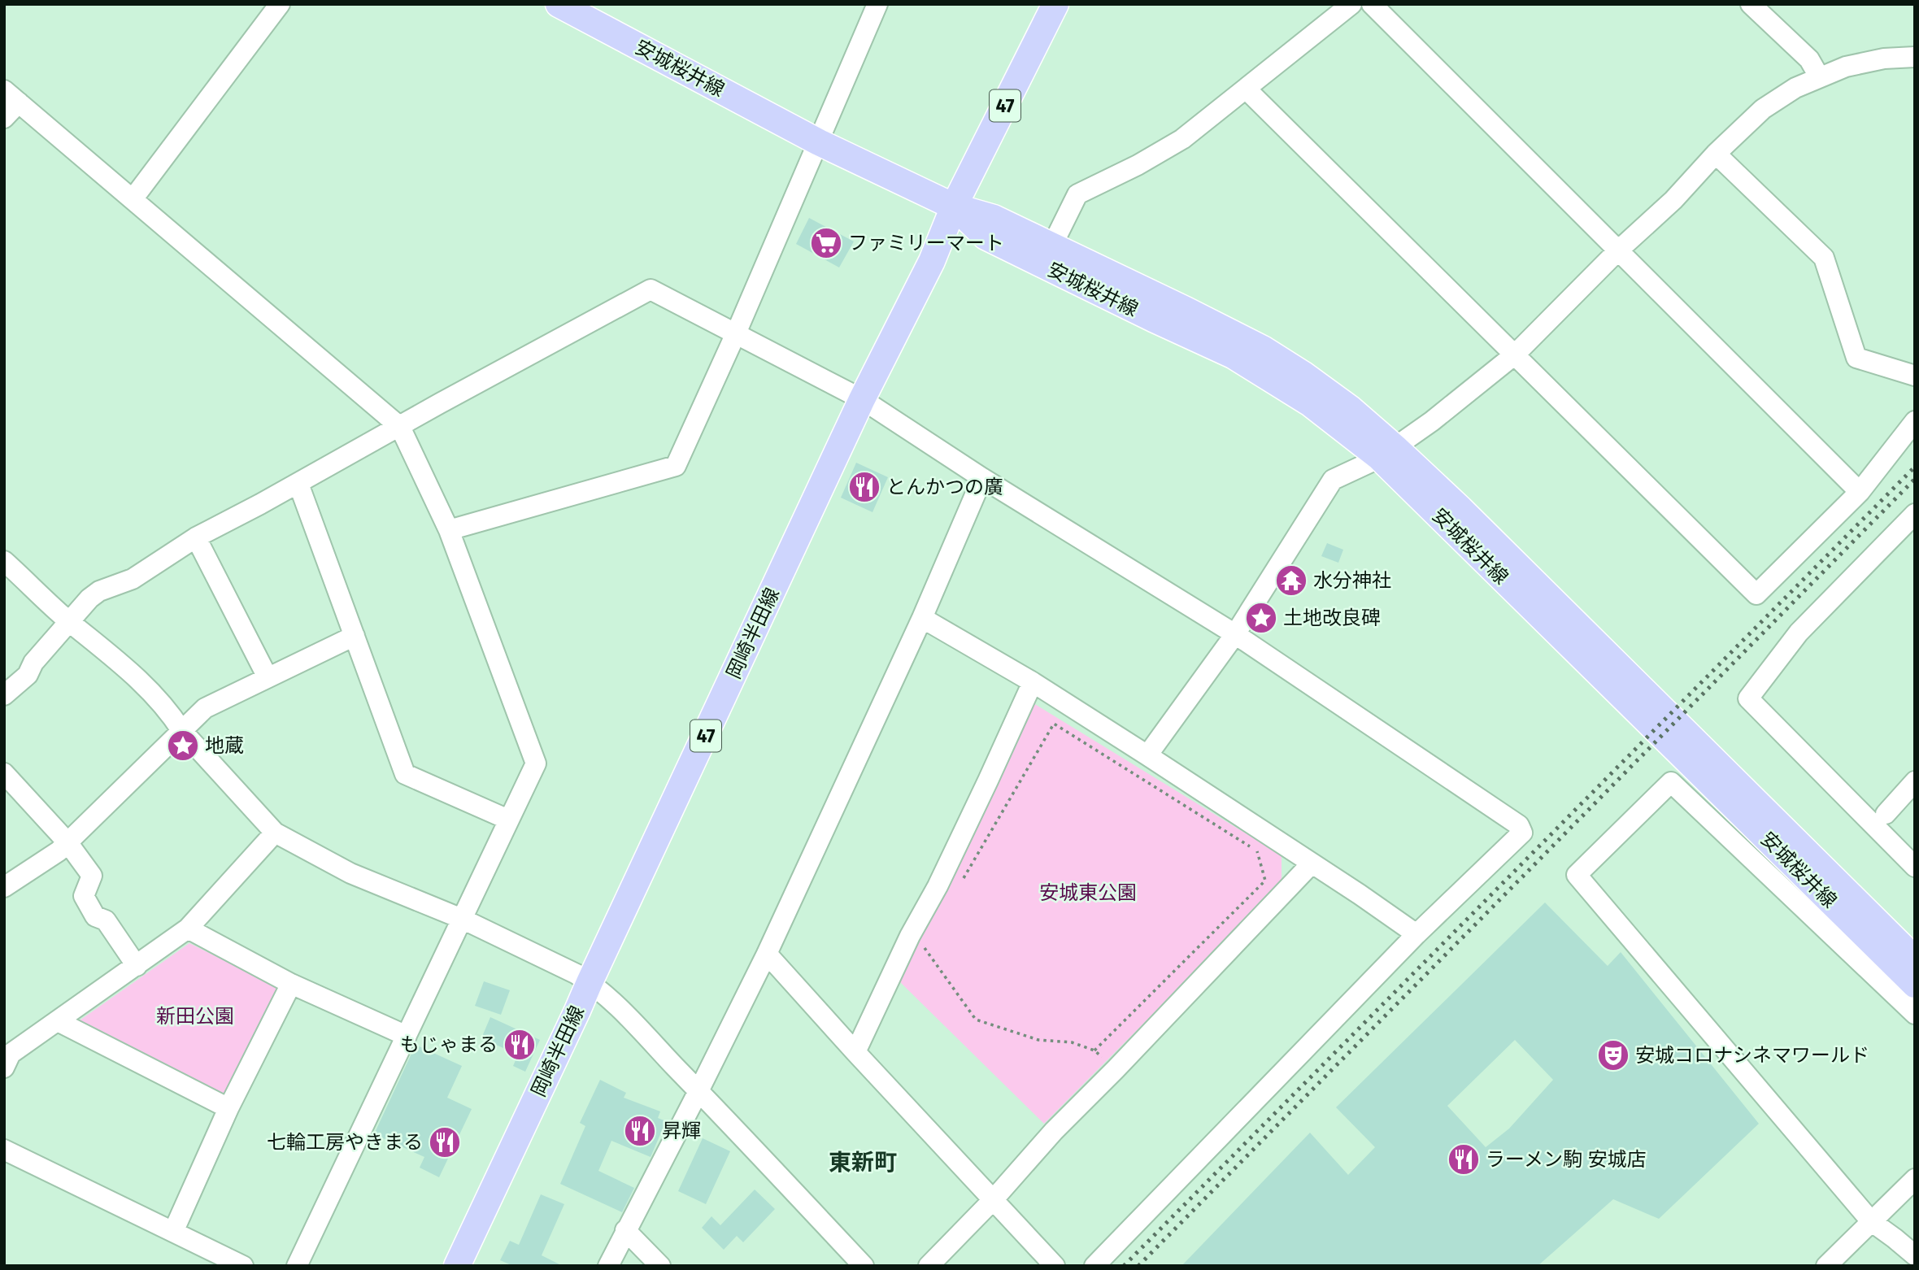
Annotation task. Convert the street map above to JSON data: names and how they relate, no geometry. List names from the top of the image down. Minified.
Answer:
{"streets":{"main road":["安城桜井線","47","岡崎半田線"]},"crossings":[["安城桜井線","岡崎半田線"]],"districts":["東新町"],"parks":["安城東公園","新田公園"],"places":{"supermarket":["ファミリーマート"],"restaurant":["とんかつの廣","もじゃまる","昇輝","七輪工房やきまる","ラーメン駒 安城店"],"temple":["水分神社"],"place":["土地改良碑","地蔵"],"theatre":["安城コロナシネマワールド"]}}
